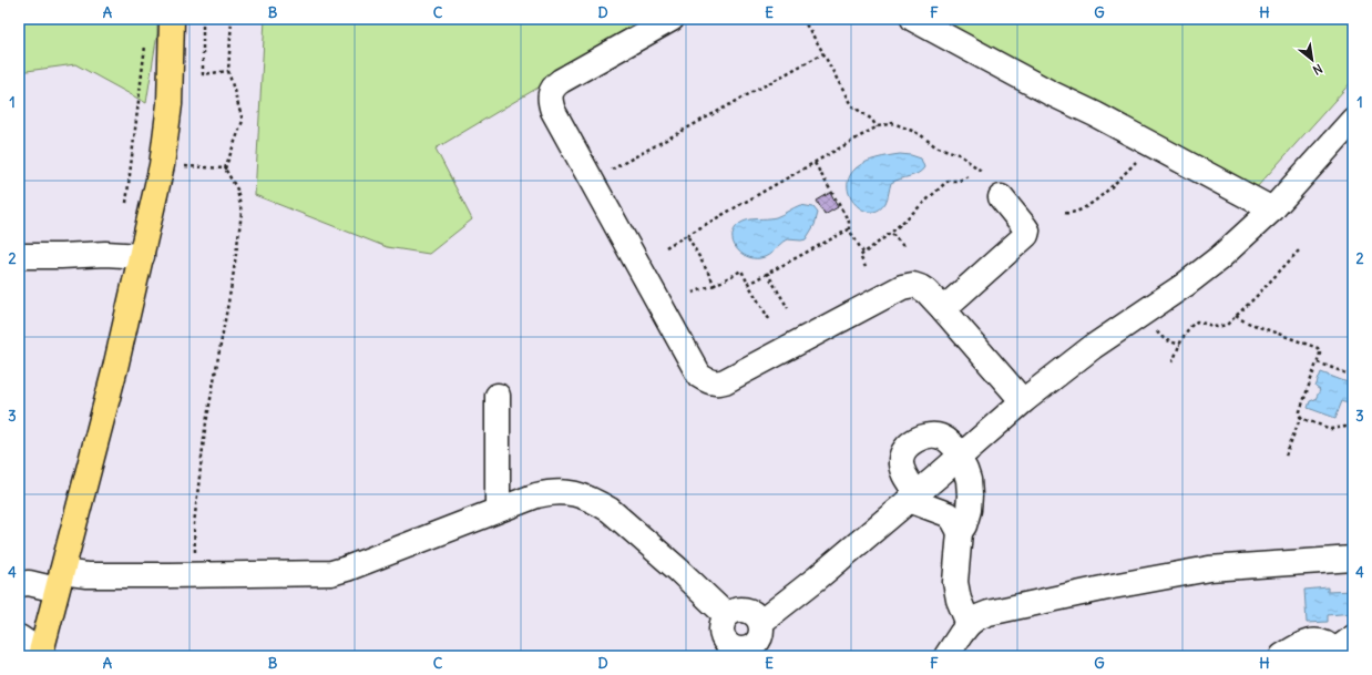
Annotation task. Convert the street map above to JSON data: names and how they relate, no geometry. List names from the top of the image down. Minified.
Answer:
{"north":"bottom right","grid":{"columns":["A","B","C","D","E","F","G","H"],"rows":["1","2","3","4"]}}
